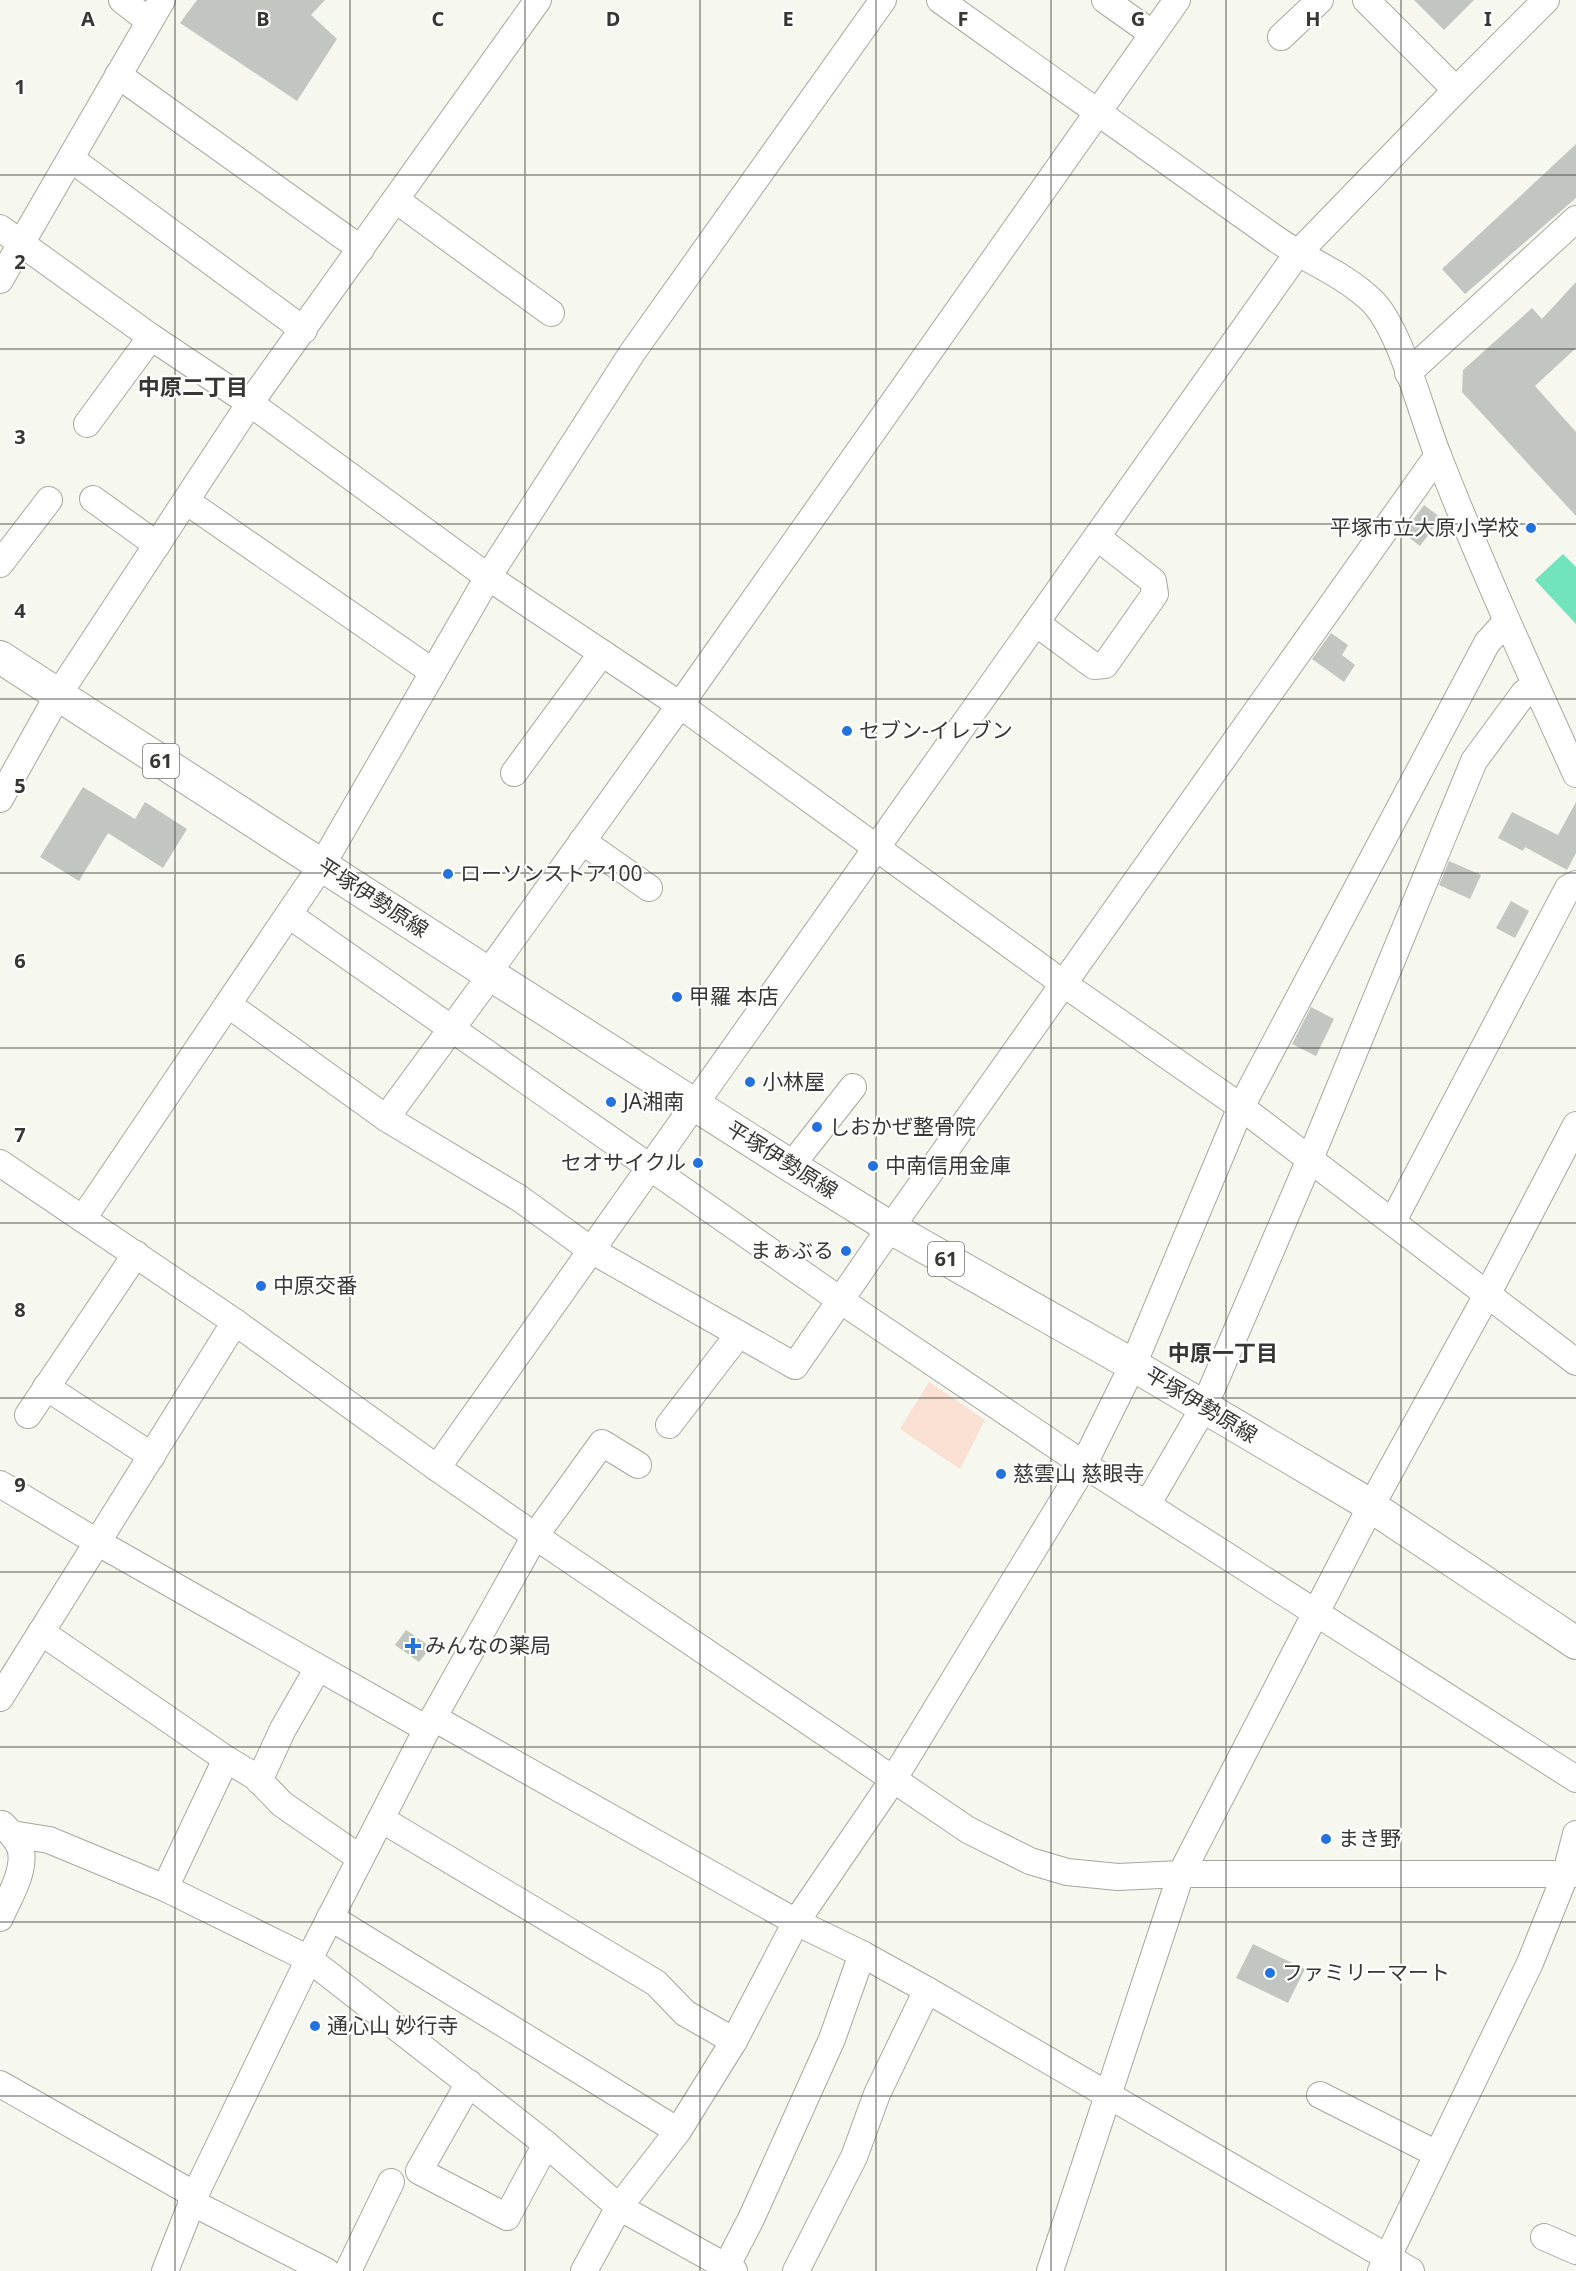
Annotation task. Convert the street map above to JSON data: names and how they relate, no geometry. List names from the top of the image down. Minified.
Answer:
{"streets":{"main road":["61","平塚伊勢原線"]},"districts":["中原二丁目","中原一丁目"],"places":{"other":["平塚市立大原小学校","セブン-イレブン","ローソンストア100","甲羅 本店","小林屋","JA湘南","しおかぜ整骨院","セオサイクル","中南信用金庫","まぁぶる","中原交番","慈雲山 慈眼寺","まき野","ファミリーマート","通心山 妙行寺"],"health":["みんなの薬局"]},"grid":{"columns":["A","B","C","D","E","F","G","H","I"],"rows":["1","2","3","4","5","6","7","8","9"]}}
